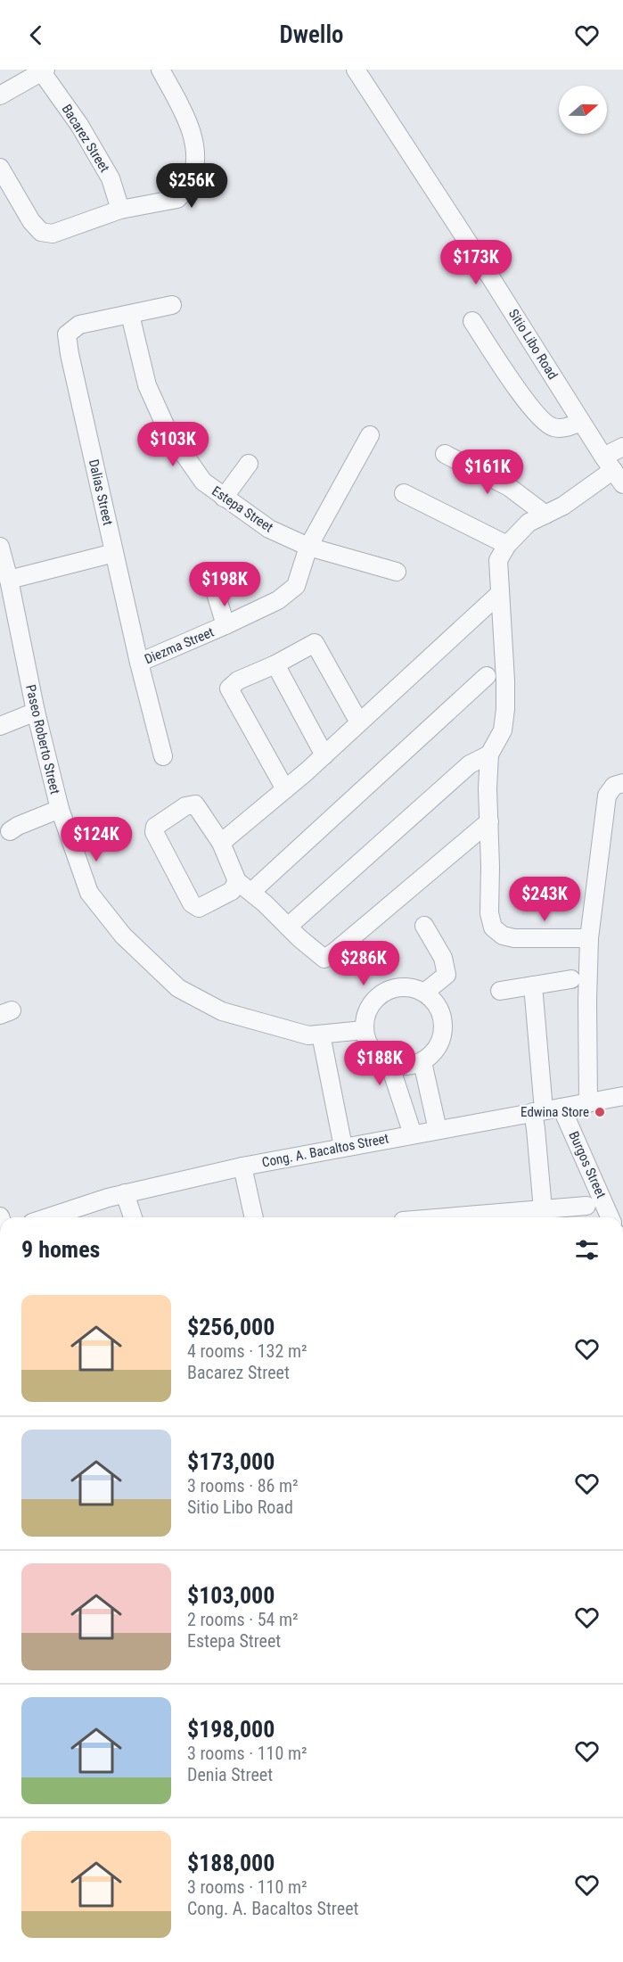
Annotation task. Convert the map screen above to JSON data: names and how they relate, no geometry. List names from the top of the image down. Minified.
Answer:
{"streets":{"street":["Bacarez Street","Sitio Libo Road","Dalias Street","Estepa Street","Diezma Street","Paseo Roberto Street","Cong. A. Bacaltos Street","Burgos Street"]},"crossings":[["Dalias Street","Estepa Street"],["Dalias Street","Diezma Street"],["Estepa Street","Diezma Street"],["Cong. A. Bacaltos Street","Burgos Street"]],"places":["Edwina Store"],"north":"right","page":{"header":"Dwello","price":["$256K","$173K","$103K","$161K","$198K","$124K","$243K","$286K","$188K"],"heading":"9 homes","list":[{"name":"$256,000","note":"4 rooms · 132 m² · Bacarez Street"},{"name":"$173,000","note":"3 rooms · 86 m² · Sitio Libo Road"},{"name":"$103,000","note":"2 rooms · 54 m² · Estepa Street"},{"name":"$198,000","note":"3 rooms · 110 m² · Denia Street"},{"name":"$188,000","note":"3 rooms · 110 m² · Cong. A. Bacaltos Street"}]}}
